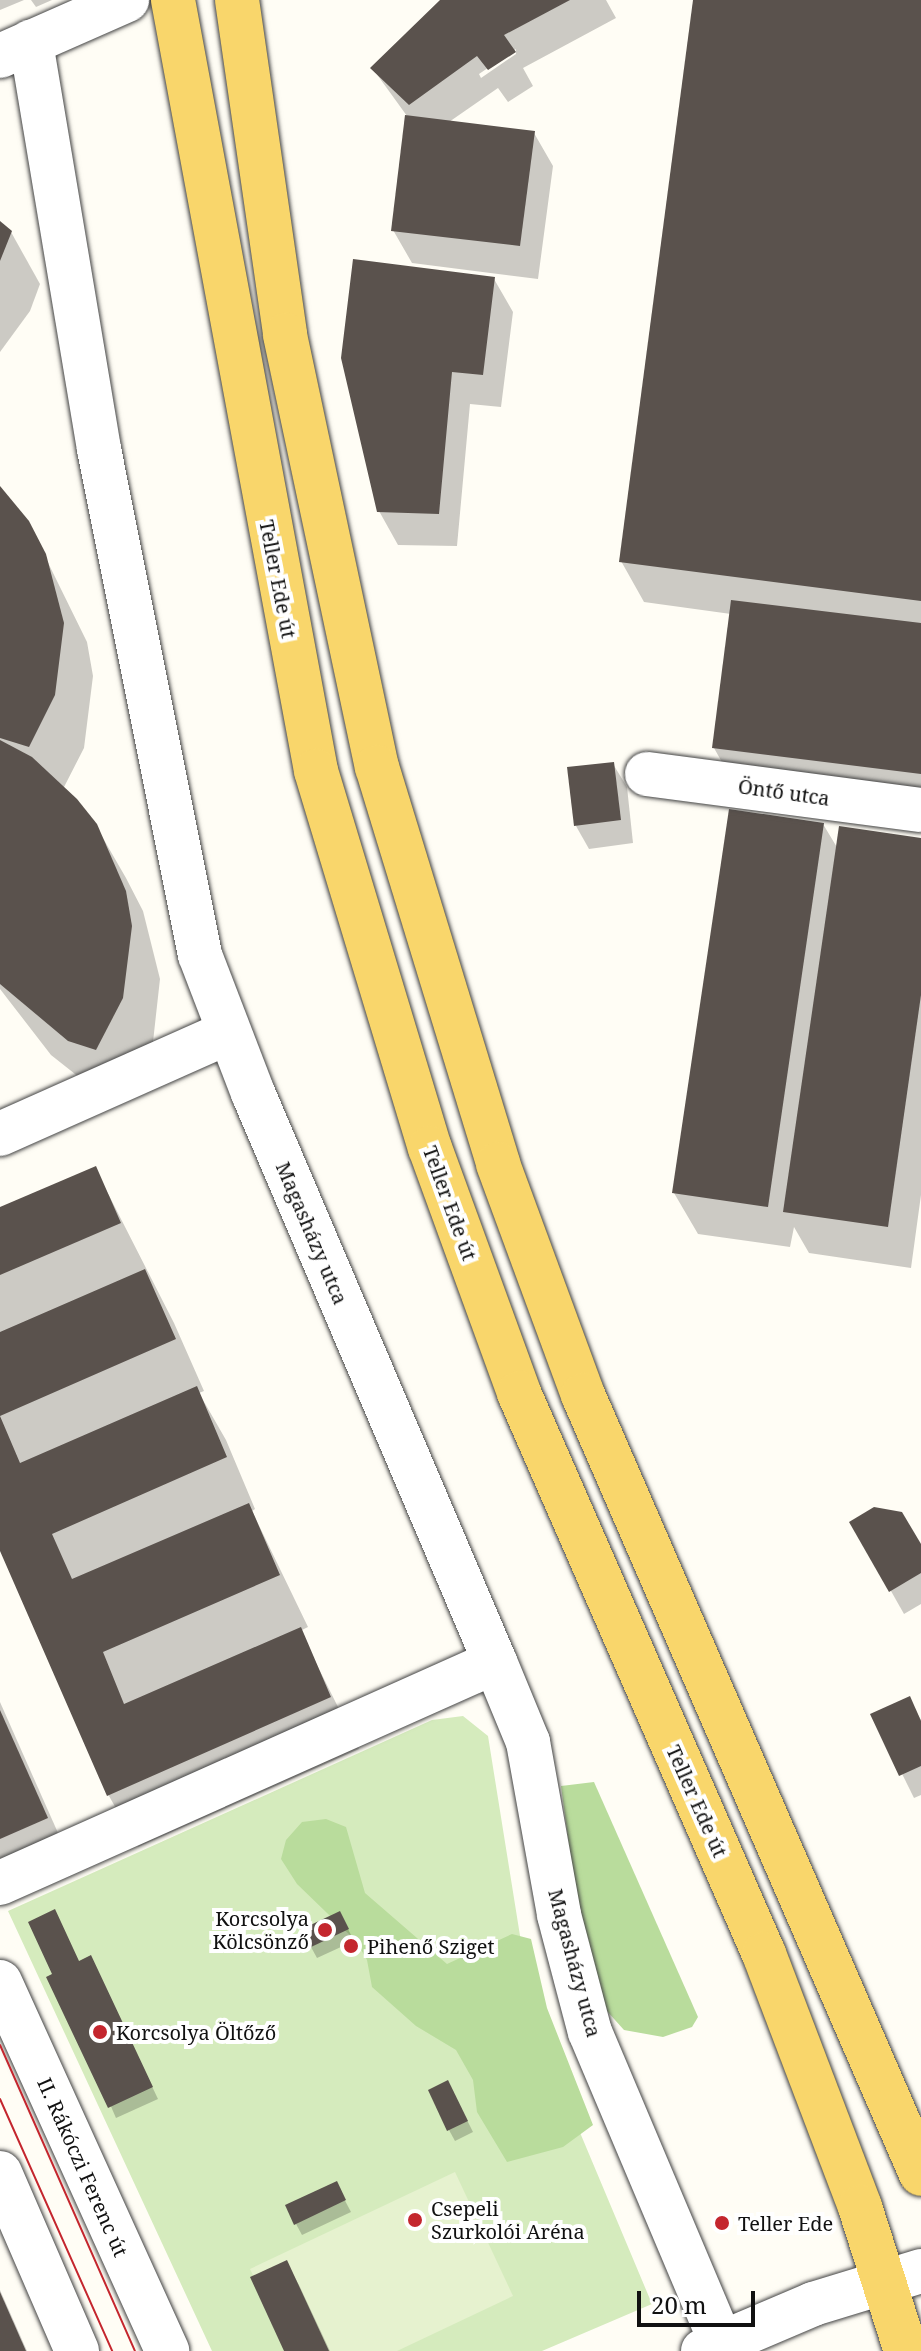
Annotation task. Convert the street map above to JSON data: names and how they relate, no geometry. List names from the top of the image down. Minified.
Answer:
{"streets":{"main road":["Teller Ede út"],"street":["Öntő utca","Magasházy utca","II. Rákóczi Ferenc út"]},"places":["Korcsolya Kölcsönző","Pihenő Sziget","Korcsolya Öltőző","Csepeli Szurkolói Aréna","Teller Ede"],"scale_bar":"20 m"}
